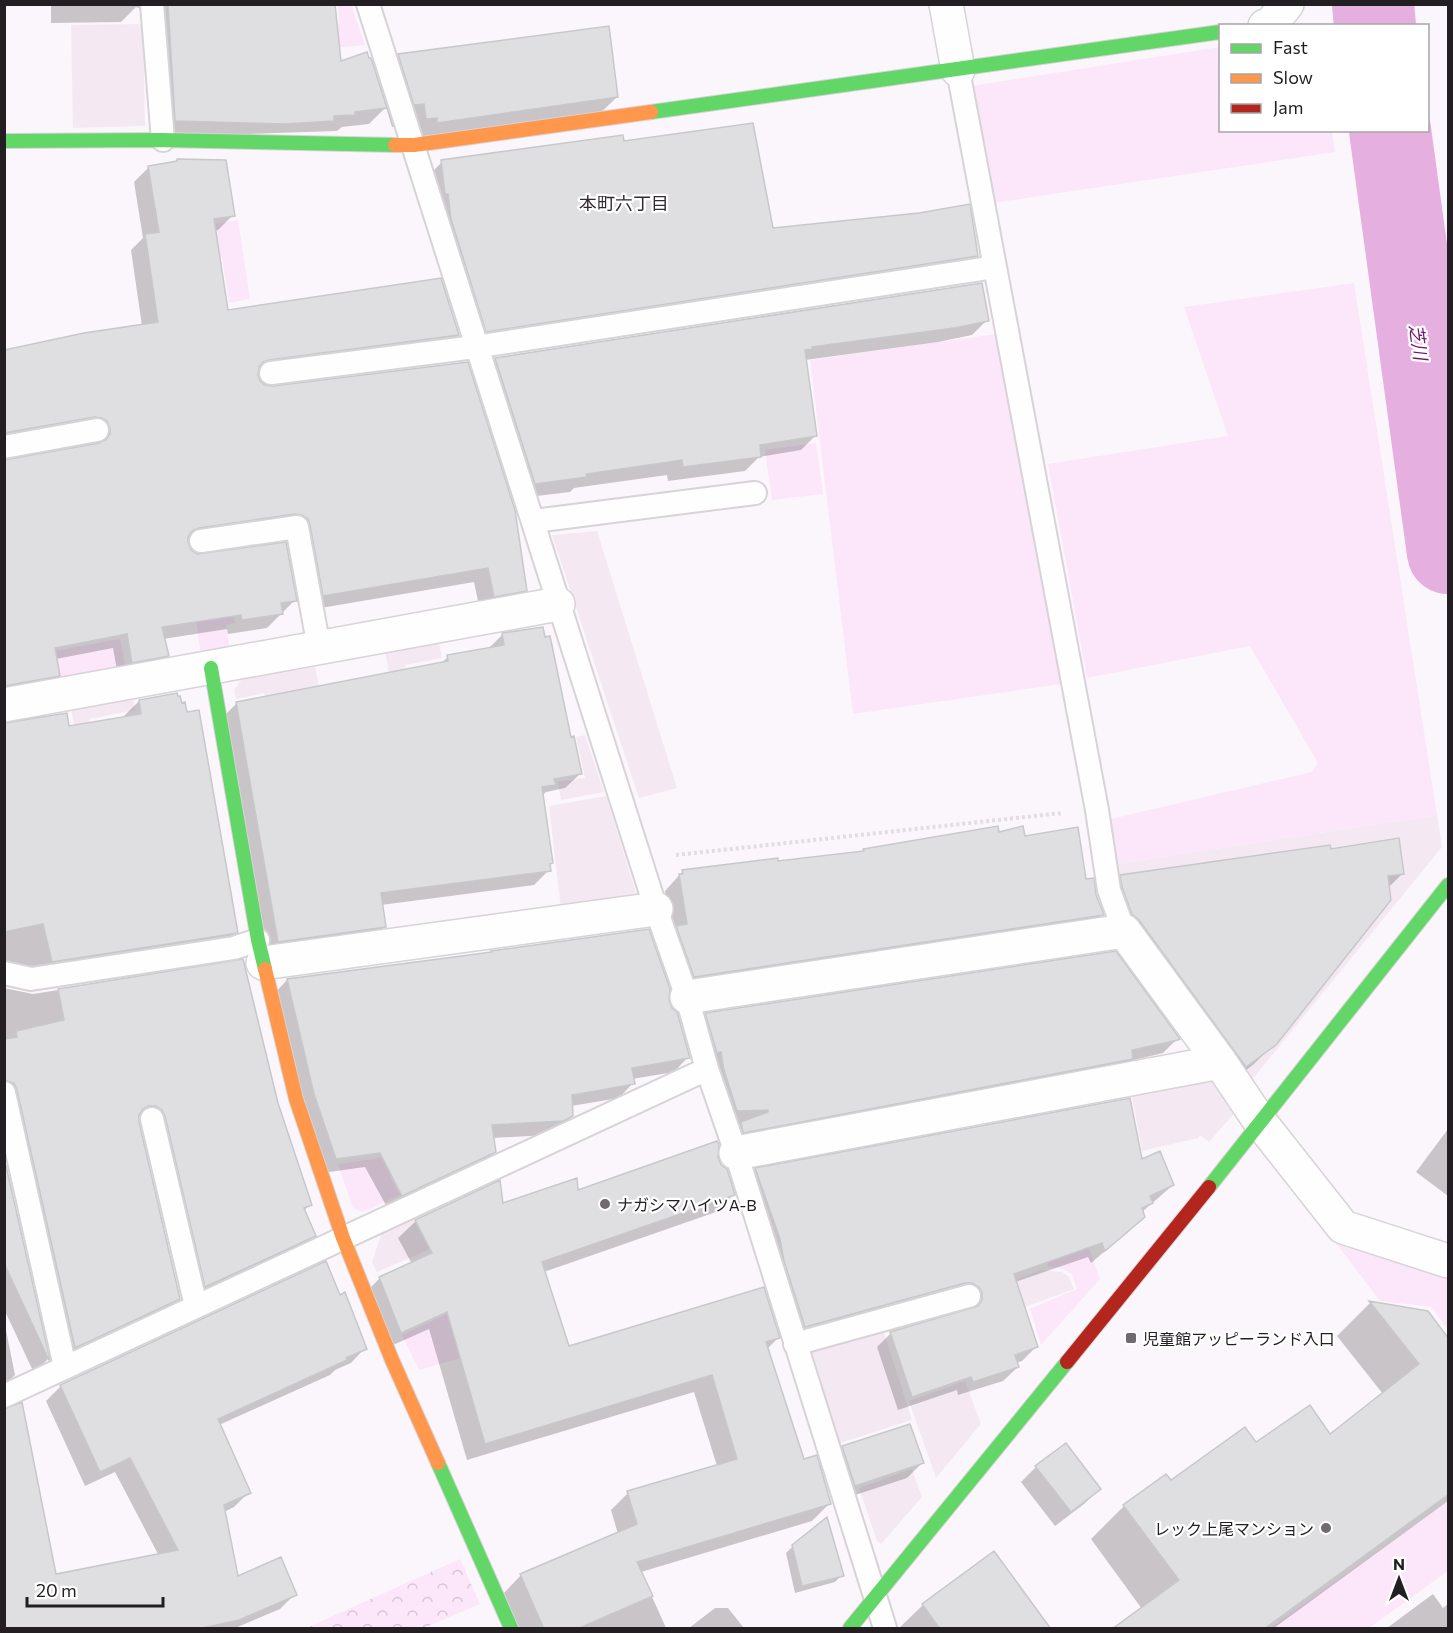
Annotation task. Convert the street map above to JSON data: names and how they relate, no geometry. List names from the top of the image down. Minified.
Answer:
{"districts":["本町六丁目"],"water":["芝川"],"places":{"other":["ナガシマハイツA-B","レック上尾マンション"],"transit":["児童館アッピーランド入口"]},"legend":["Fast","Slow","Jam"],"scale_bar":"20 m","north":"top"}
